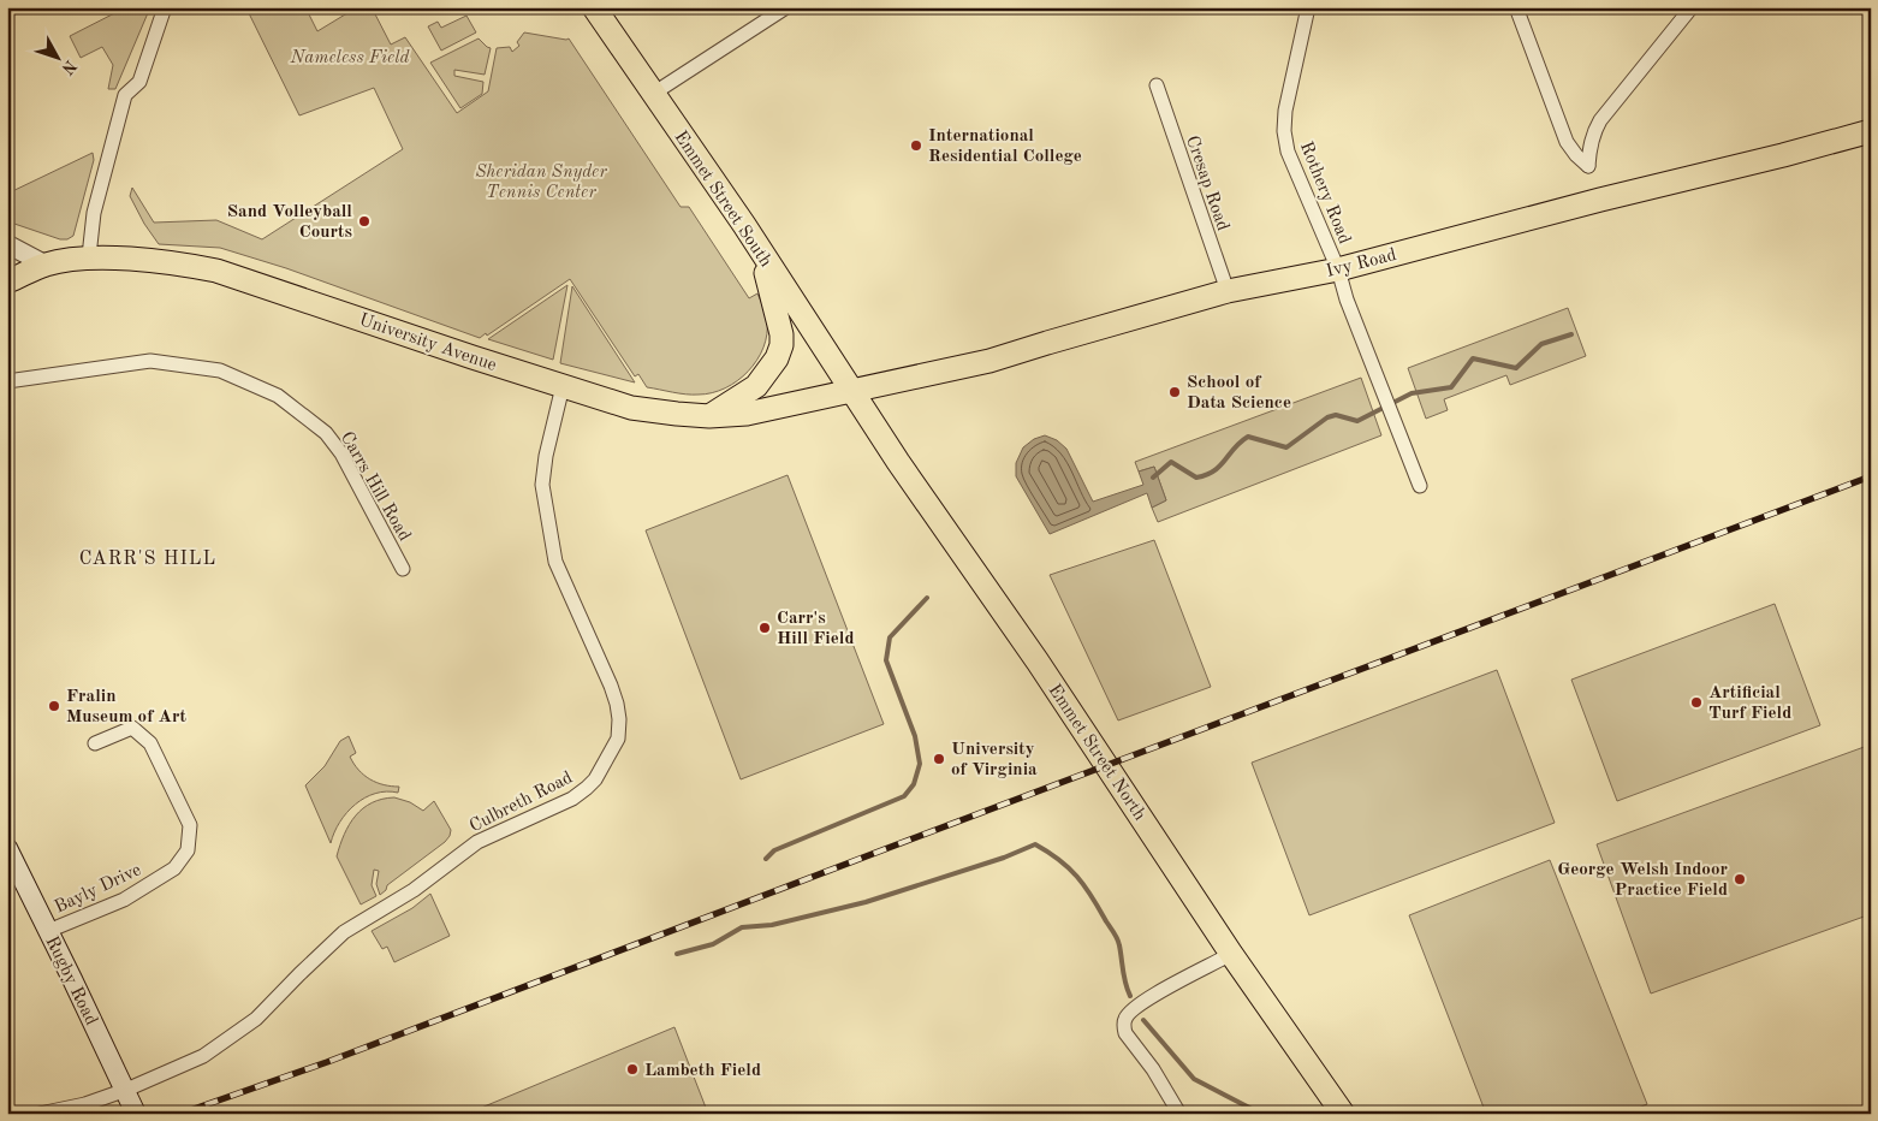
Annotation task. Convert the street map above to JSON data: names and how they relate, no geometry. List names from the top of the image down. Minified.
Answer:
{"streets":{"main road":["Emmet Street South","Ivy Road","University Avenue","Emmet Street North","Rugby Road"],"street":["Cresap Road","Rothery Road","Carrs Hill Road","Culbreth Road","Bayly Drive"]},"crossings":[["Cresap Road","Ivy Road"],["Rothery Road","Ivy Road"],["Emmet Street South","Ivy Road"],["Emmet Street South","University Avenue"],["Emmet Street South","Emmet Street North"],["Ivy Road","University Avenue"],["Ivy Road","Emmet Street North"],["University Avenue","Emmet Street North"],["University Avenue","Culbreth Road"],["Culbreth Road","Rugby Road"],["Bayly Drive","Rugby Road"]],"districts":["CARR'S HILL"],"parks":["Nameless Field","Sheridan Snyder Tennis Center"],"places":["International Residential College","Sand Volleyball Courts","School of Data Science","Carr's Hill Field","Artificial Turf Field","Fralin Museum of Art","University of Virginia","George Welsh Indoor Practice Field","Lambeth Field"],"north":"bottom right"}
